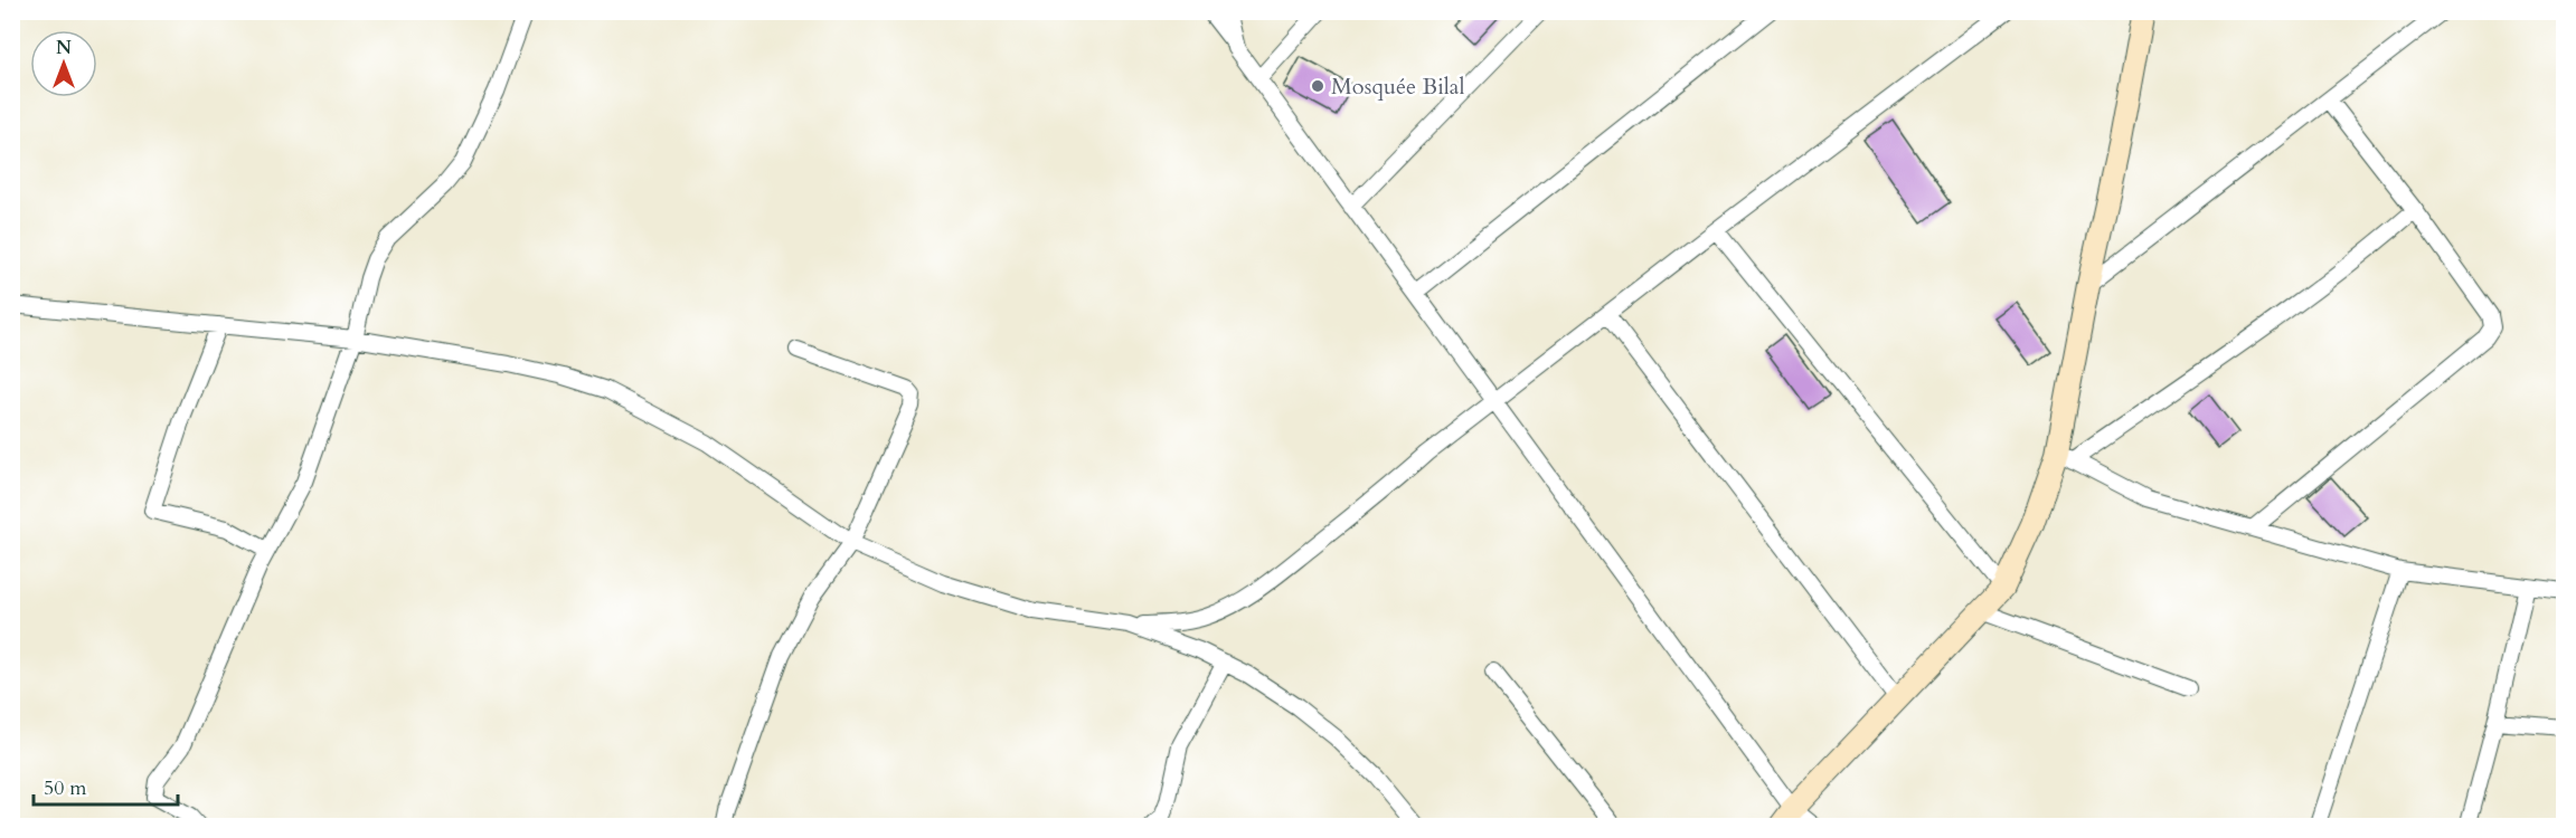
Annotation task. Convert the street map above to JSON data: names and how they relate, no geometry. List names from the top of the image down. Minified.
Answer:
{"places":["Mosquée Bilal"],"scale_bar":"50 m","north":"top"}
